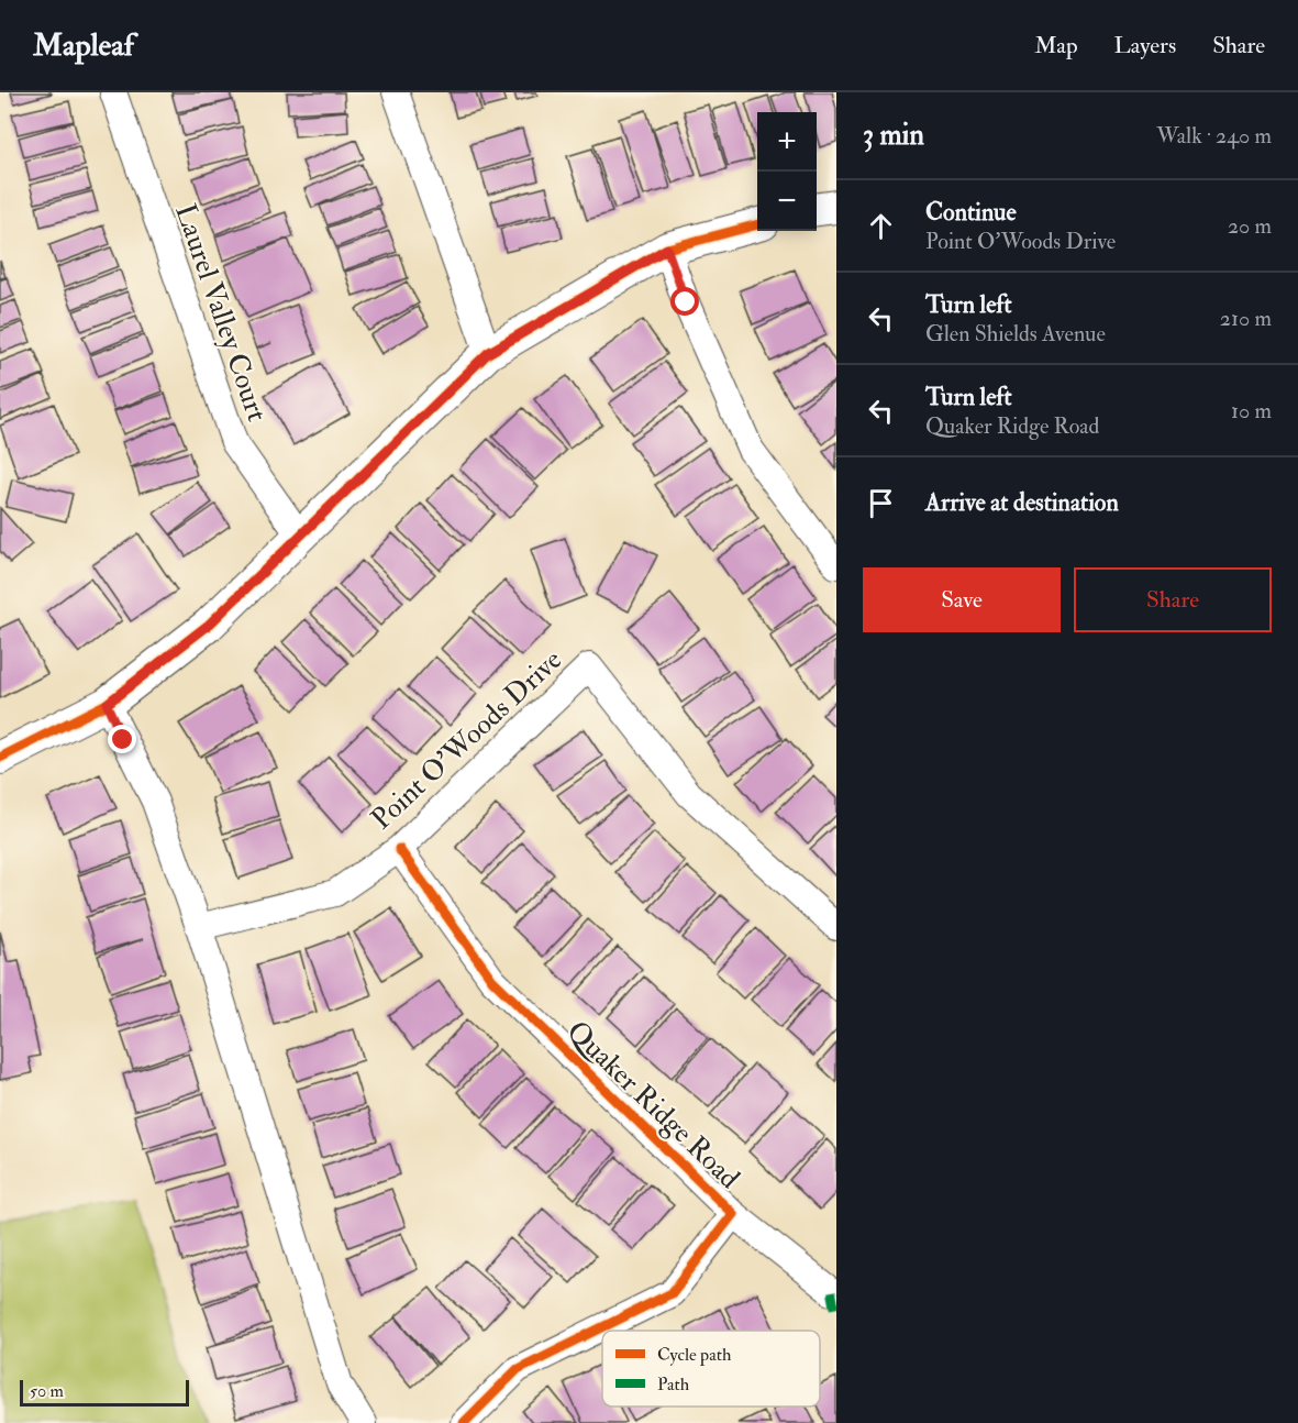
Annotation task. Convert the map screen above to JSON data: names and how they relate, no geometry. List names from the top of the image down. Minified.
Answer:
{"streets":{"street":["Laurel Valley Court","Point O'Woods Drive","Quaker Ridge Road"]},"crossings":[["Point O'Woods Drive","Quaker Ridge Road"]],"legend":["Cycle path","Path"],"scale_bar":"50 m","page":{"header":"Mapleaf","nav":["Map","Layers","Share"],"heading":["3 min","Walk · 240 m"],"map_buttons":["+","−"],"list":[["Continue","Point O'Woods Drive","20 m"],["Turn left","Glen Shields Avenue","210 m"],["Turn left","Quaker Ridge Road","10 m"],"Arrive at destination"],"buttons":["Save","Share"],"scale":"50 m"}}
